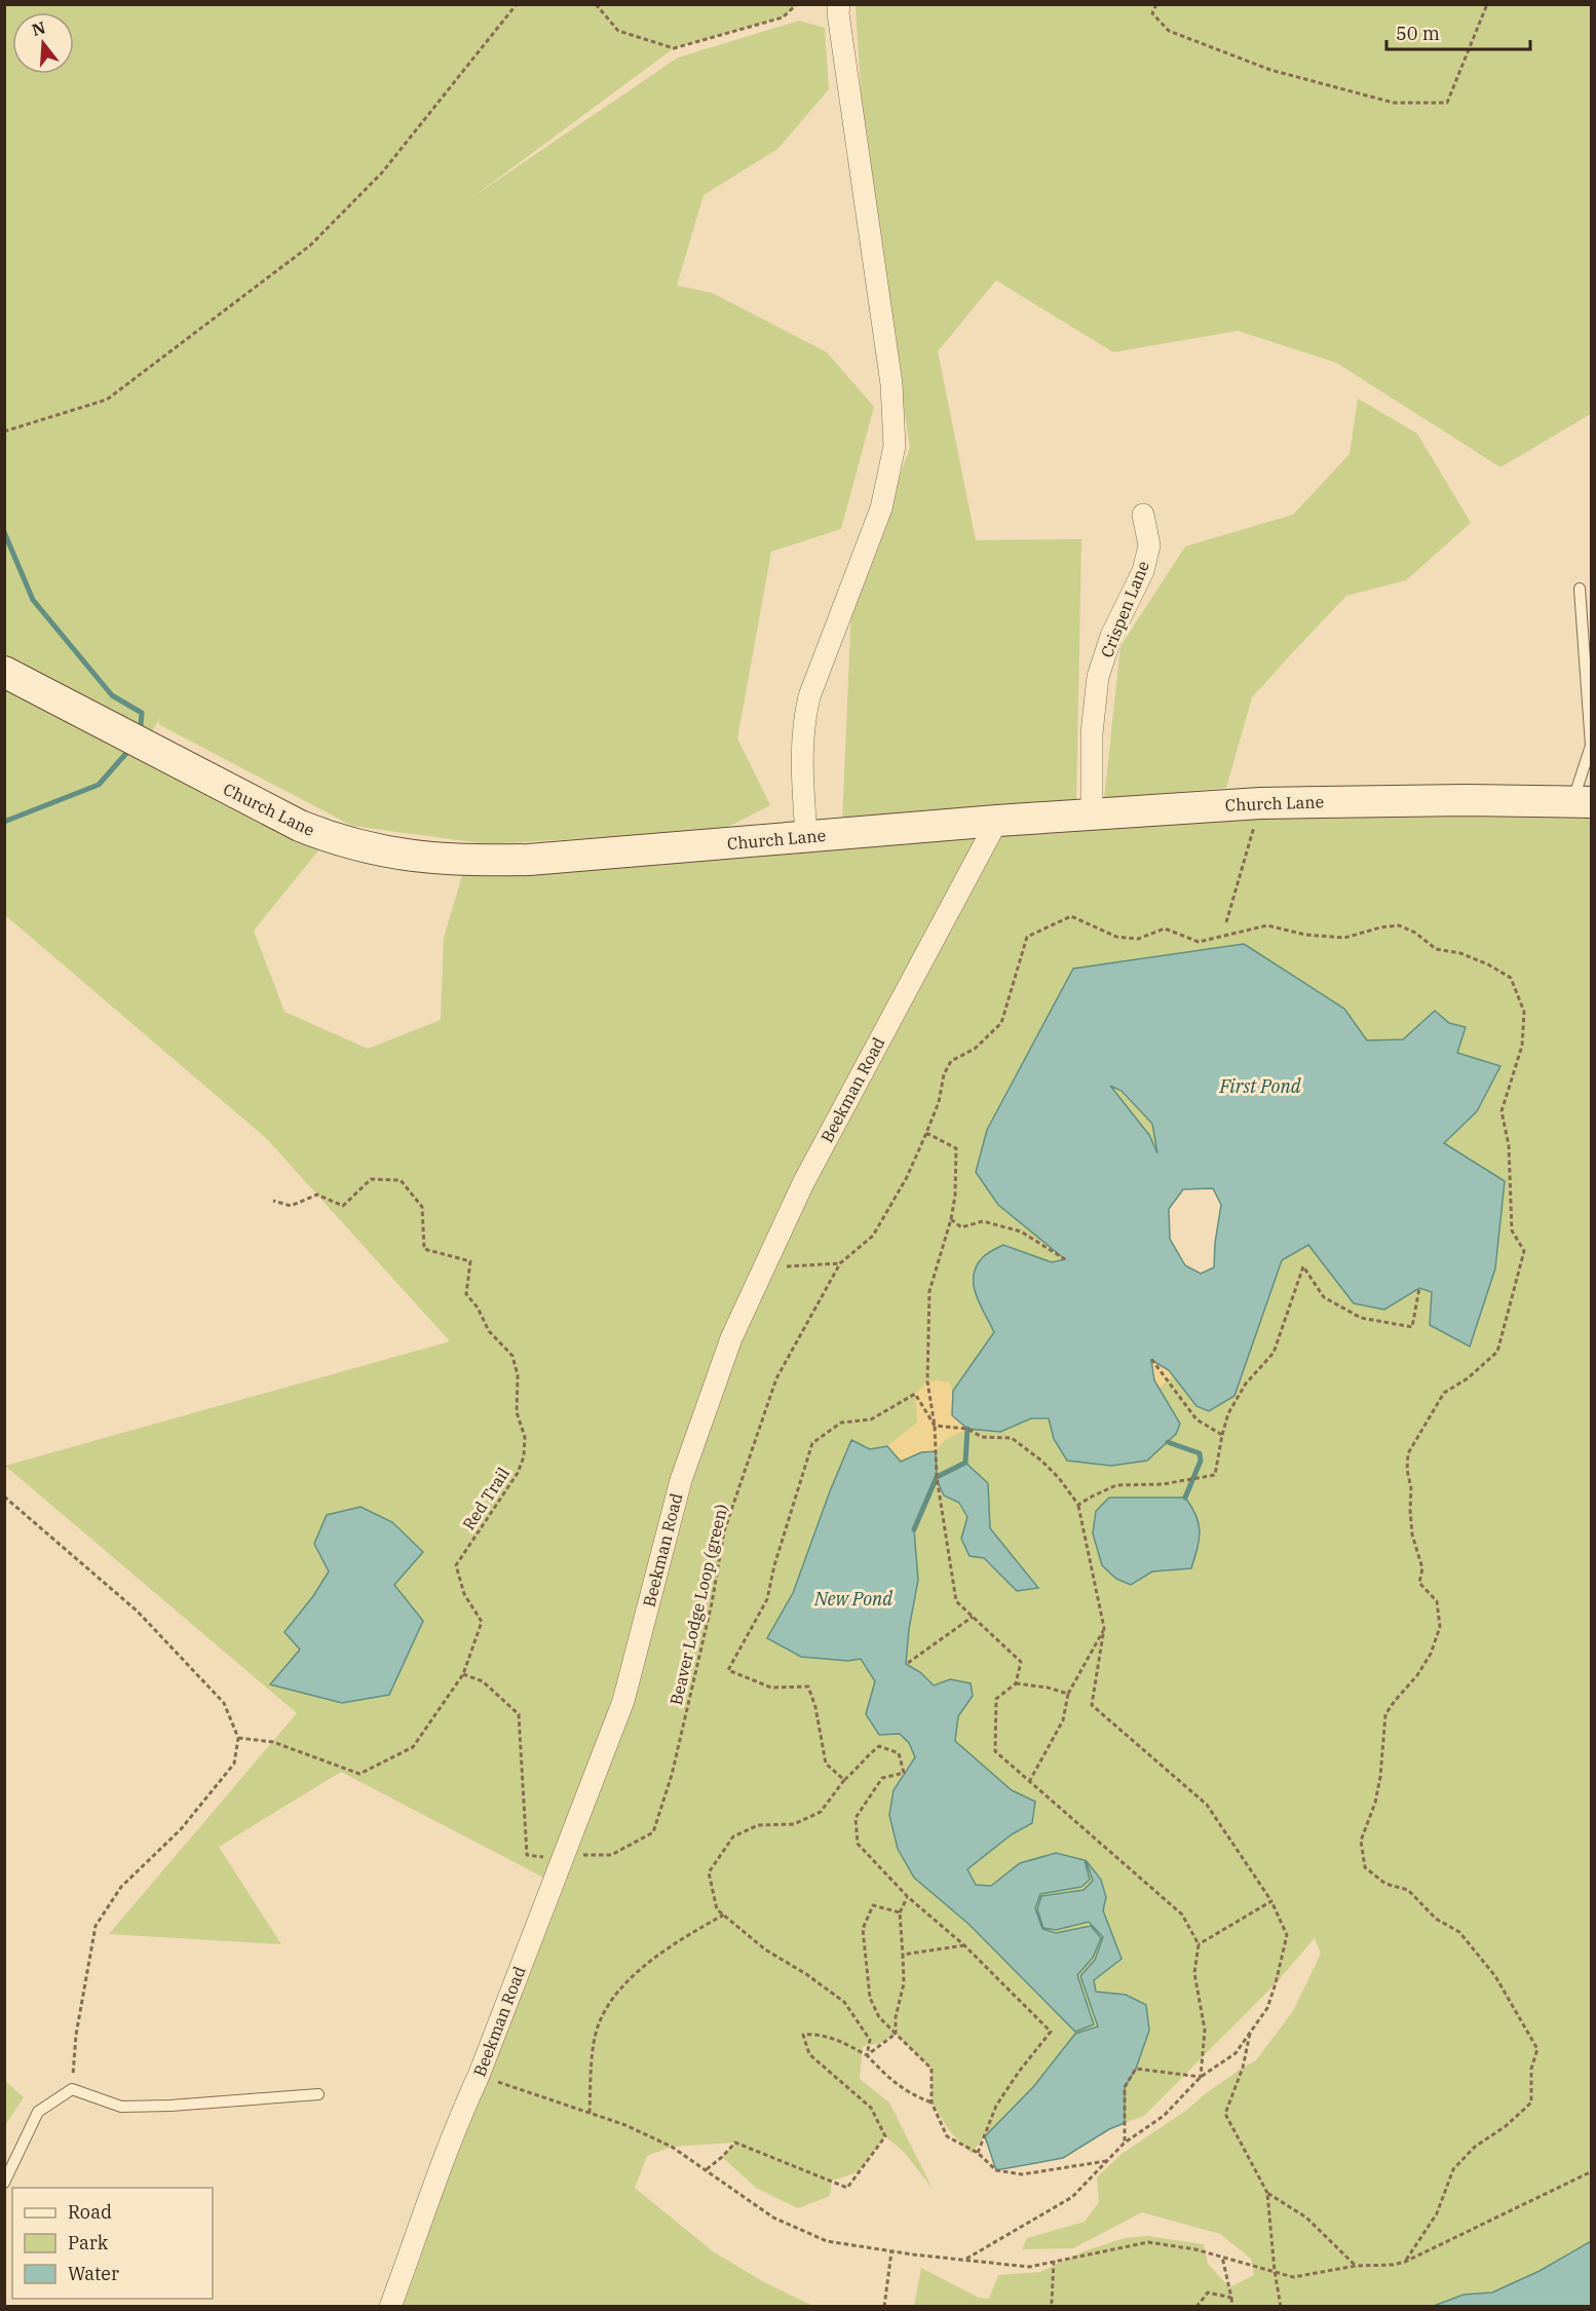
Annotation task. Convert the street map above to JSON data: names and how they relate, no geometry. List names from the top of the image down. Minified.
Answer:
{"streets":{"street":["Crispen Lane","Church Lane","Beekman Road"],"path":["Red Trail","Beaver Lodge Loop (green)"]},"crossings":[["Crispen Lane","Church Lane"],["Church Lane","Beekman Road"],["Beekman Road","Beaver Lodge Loop (green)"],["Red Trail","Beaver Lodge Loop (green)"]],"water":["First Pond","New Pond"],"legend":["Road","Park","Water"],"scale_bar":"50 m","north":"top"}
